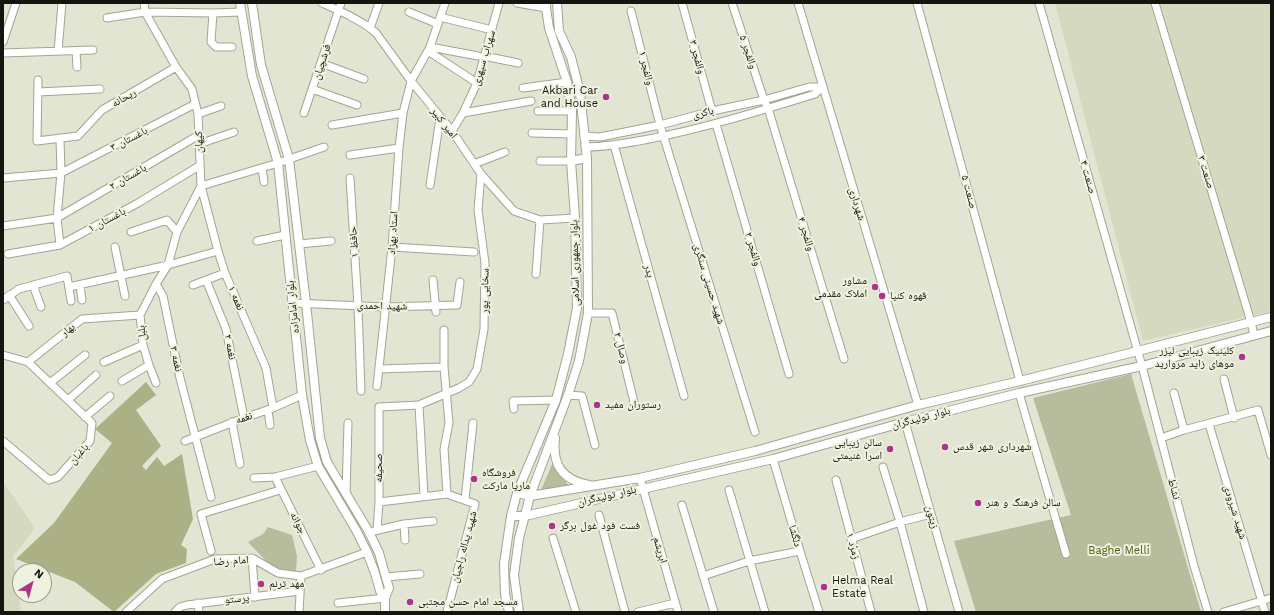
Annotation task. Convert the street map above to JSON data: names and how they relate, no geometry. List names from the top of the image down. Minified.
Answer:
{"streets":{"main road":["بلوار جمهوری اسلامی","بلوار امامزاده","بلوار تولیدگران"],"street":["والفجر ۵","والفجر ۳","سهراب سپهری","فرشچیان","والفجر ۱","ریحانه","باکری","امیر کبیر","باغستان ۳","کیهان","صنعت ۳","باغستان ۲","صنعت ۴","صنعت ۵","شهرداری","باغستان ۱","استاد بهزاد","والفجر ۴","حافظ ۱","والفجر ۲","پدر","شهید حسینی سنگری","سخایی پور","نغمه ۱","شهید احمدی","بهار","بلبل","نغمه ۲","وصال ۲","نغمه ۳","نغمه","باغبان","صحیفه","نشاط","شهید شیرودی","زیتون","جوانه","دلگشا","زمرّد ۱","شهید یداله راجیان","ابریشم","امام رضا","پرستو"]},"crossings":[["والفجر ۵","باکری"],["والفجر ۵","والفجر ۴"],["والفجر ۳","باکری"],["سهراب سپهری","امیر کبیر"],["فرشچیان","امیر کبیر"],["والفجر ۱","باکری"],["والفجر ۱","شهید حسینی سنگری"],["ریحانه","کیهان"],["باکری","شهرداری"],["باکری","بلوار جمهوری اسلامی"],["امیر کبیر","استاد بهزاد"],["امیر کبیر","بلوار جمهوری اسلامی"],["امیر کبیر","سخایی پور"],["باغستان ۳","کیهان"],["کیهان","باغستان ۲"],["کیهان","باغستان ۱"],["کیهان","نغمه ۱"],["صنعت ۳","بلوار تولیدگران"],["صنعت ۴","بلوار تولیدگران"],["صنعت ۴","نشاط"],["صنعت ۵","بلوار تولیدگران"],["شهرداری","بلوار تولیدگران"],["استاد بهزاد","شهید احمدی"],["حافظ ۱","شهید احمدی"],["بلوار جمهوری اسلامی","وصال ۲"],["بلوار جمهوری اسلامی","بلوار تولیدگران"],["سخایی پور","صحیفه"],["نغمه ۱","نغمه"],["شهید احمدی","بلوار امامزاده"],["بلوار امامزاده","نغمه"],["بلوار امامزاده","امام رضا"],["بهار","بلبل"],["بهار","باغبان"],["بلبل","نغمه ۳"],["نغمه ۲","نغمه"],["نغمه ۳","نغمه"],["بلوار تولیدگران","نشاط"],["بلوار تولیدگران","زیتون"],["بلوار تولیدگران","دلگشا"],["بلوار تولیدگران","ابریشم"],["جوانه","امام رضا"]],"parks":["Baghe Melli"],"places":["Akbari Car and House","مشاور املاک مقدمی","قهوه کنیا","کلینیک زیبایی لیزر موهای زاید مروارید","رستوران مفید","شهرداری شهر قدس","سالن زیبایی اسرا غنیمتی","فروشگاه ماریا مارکت","سالن فرهنگ و هنر","فست فود غول برگر","مهد ترنم","Helma Real Estate","مسجد امام حسن مجتبی"],"north":"top right"}
